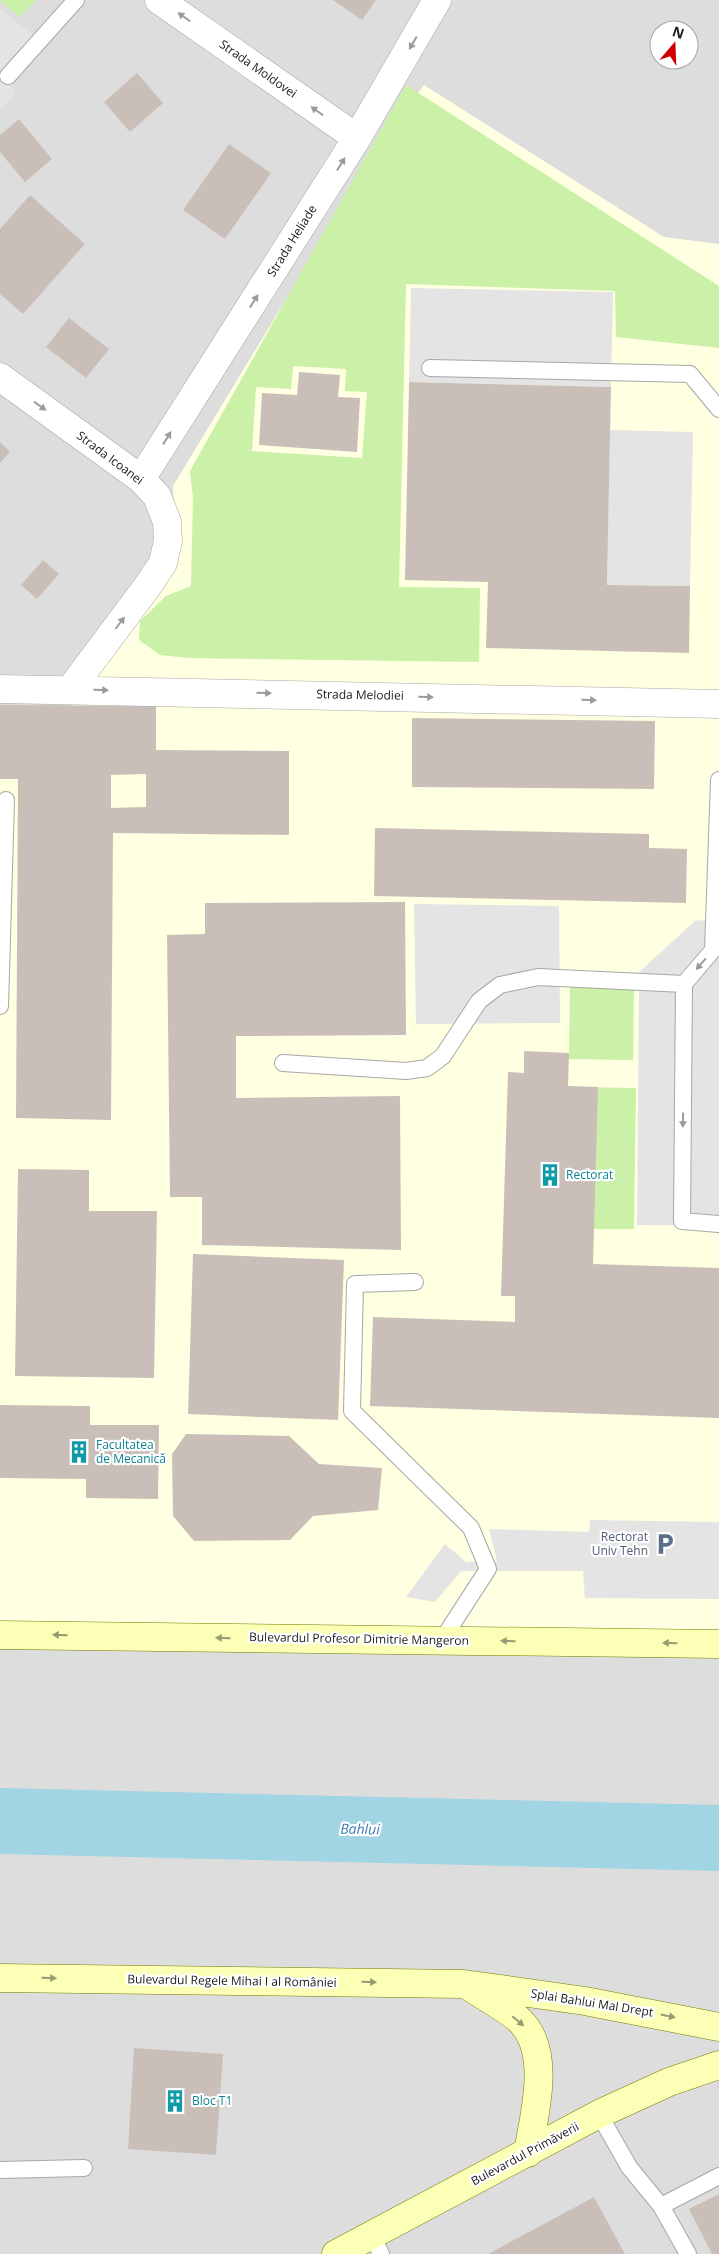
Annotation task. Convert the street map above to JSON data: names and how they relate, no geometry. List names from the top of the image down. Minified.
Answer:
{"streets":{"main road":["Bulevardul Profesor Dimitrie Mangeron","Bulevardul Regele Mihai I al României","Splai Bahlui Mal Drept","Bulevardul Primăverii"],"street":["Strada Moldovei","Strada Heliade","Strada Icoanei","Strada Melodiei"]},"crossings":[["Strada Moldovei","Strada Heliade"],["Strada Heliade","Strada Icoanei"],["Strada Icoanei","Strada Melodiei"],["Bulevardul Regele Mihai I al României","Splai Bahlui Mal Drept"]],"one_way":["Strada Moldovei","Strada Melodiei","Bulevardul Profesor Dimitrie Mangeron","Bulevardul Regele Mihai I al României","Splai Bahlui Mal Drept"],"water":["Bahlui"],"places":{"building":["Rectorat","Facultatea de Mecanică","Bloc T1"],"parking":["Rectorat Univ Tehn"]},"north":"top"}
